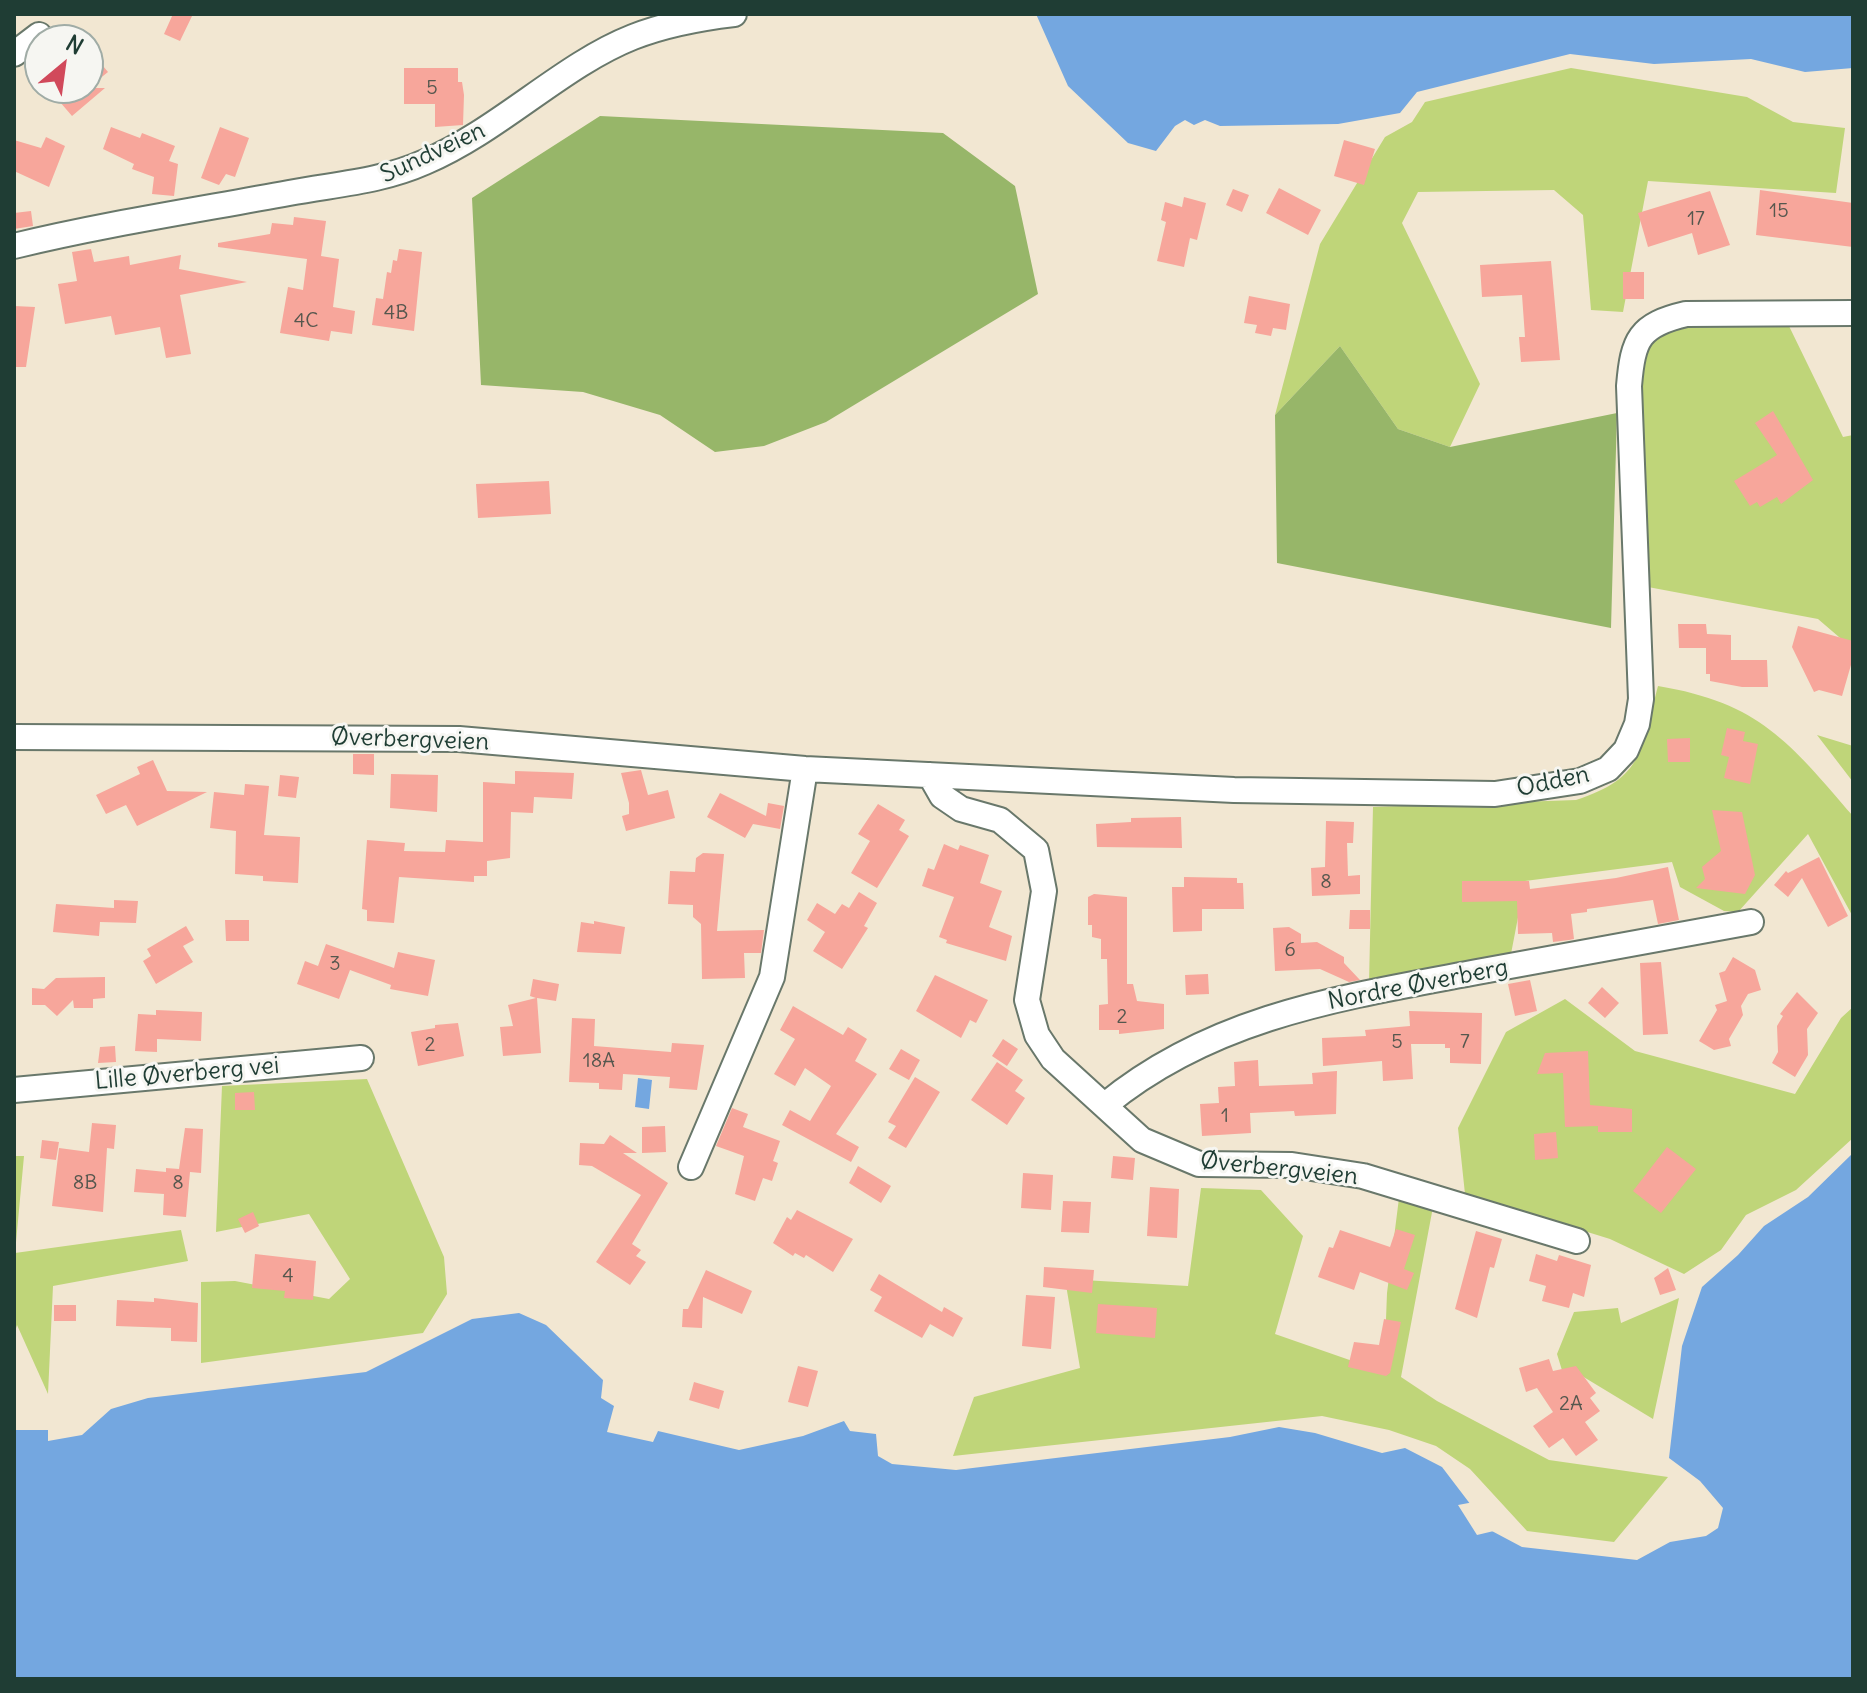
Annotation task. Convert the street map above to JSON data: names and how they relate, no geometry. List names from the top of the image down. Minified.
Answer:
{"streets":{"street":["Sundveien","Øverbergveien","Odden","Nordre Øverberg","Lille Øverberg vei"]},"crossings":[["Øverbergveien","Odden"],["Øverbergveien","Nordre Øverberg"]],"house_numbers":["5","15","17","4B","4C","8","6","3","2","5","7","2","18A","1","8B","8","4","2A"],"north":"top right"}
